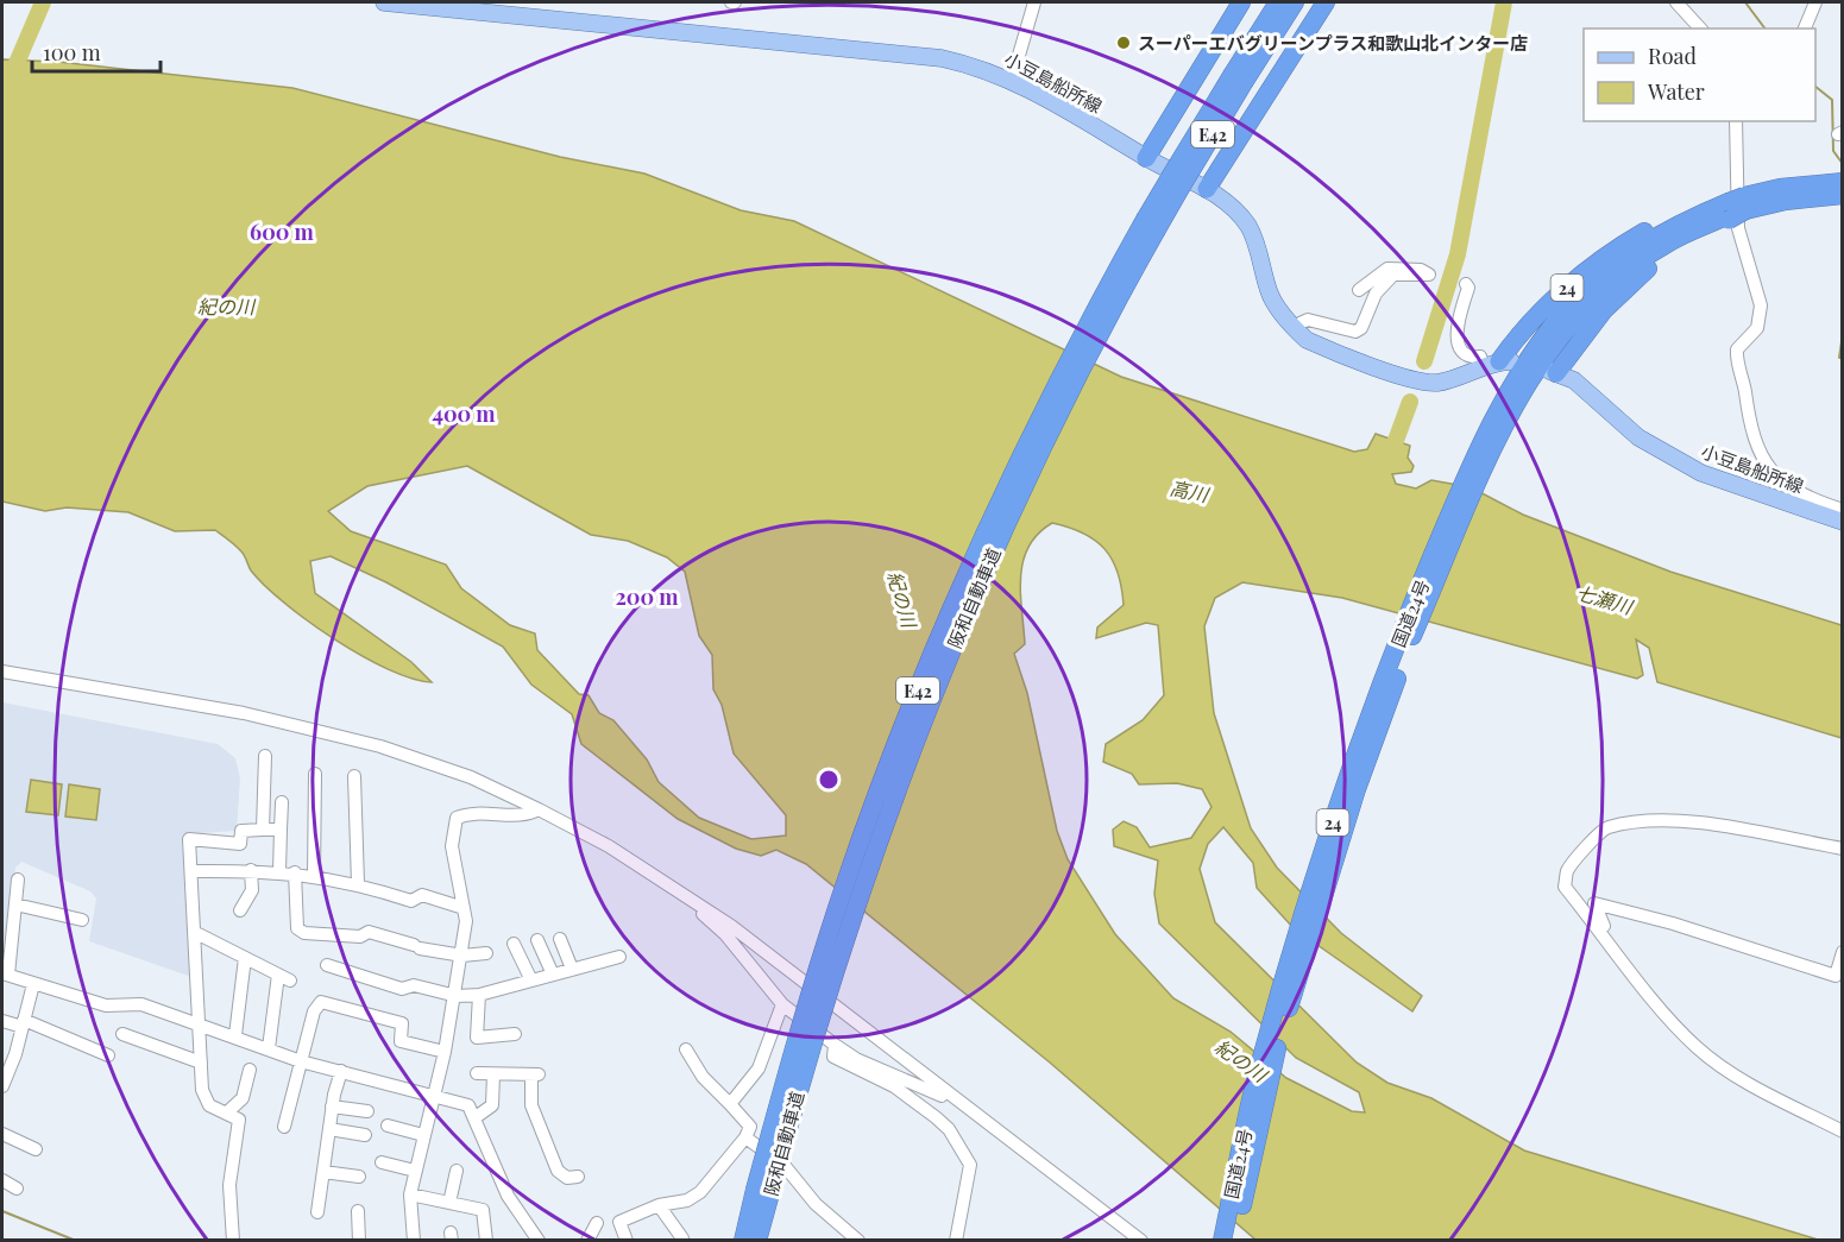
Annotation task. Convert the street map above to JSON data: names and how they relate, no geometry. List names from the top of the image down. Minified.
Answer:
{"streets":{"highway":["E42","24","阪和自動車道","国道24号"],"main road":["小豆島船所線"]},"crossings":[["小豆島船所線","24"],["24","国道24号"]],"water":["紀の川","高川","七瀬川"],"places":["スーパーエバグリーンプラス和歌山北インター店"],"legend":["Road","Water"],"scale_bar":"100 m","rings":["600 m","400 m","200 m"]}
